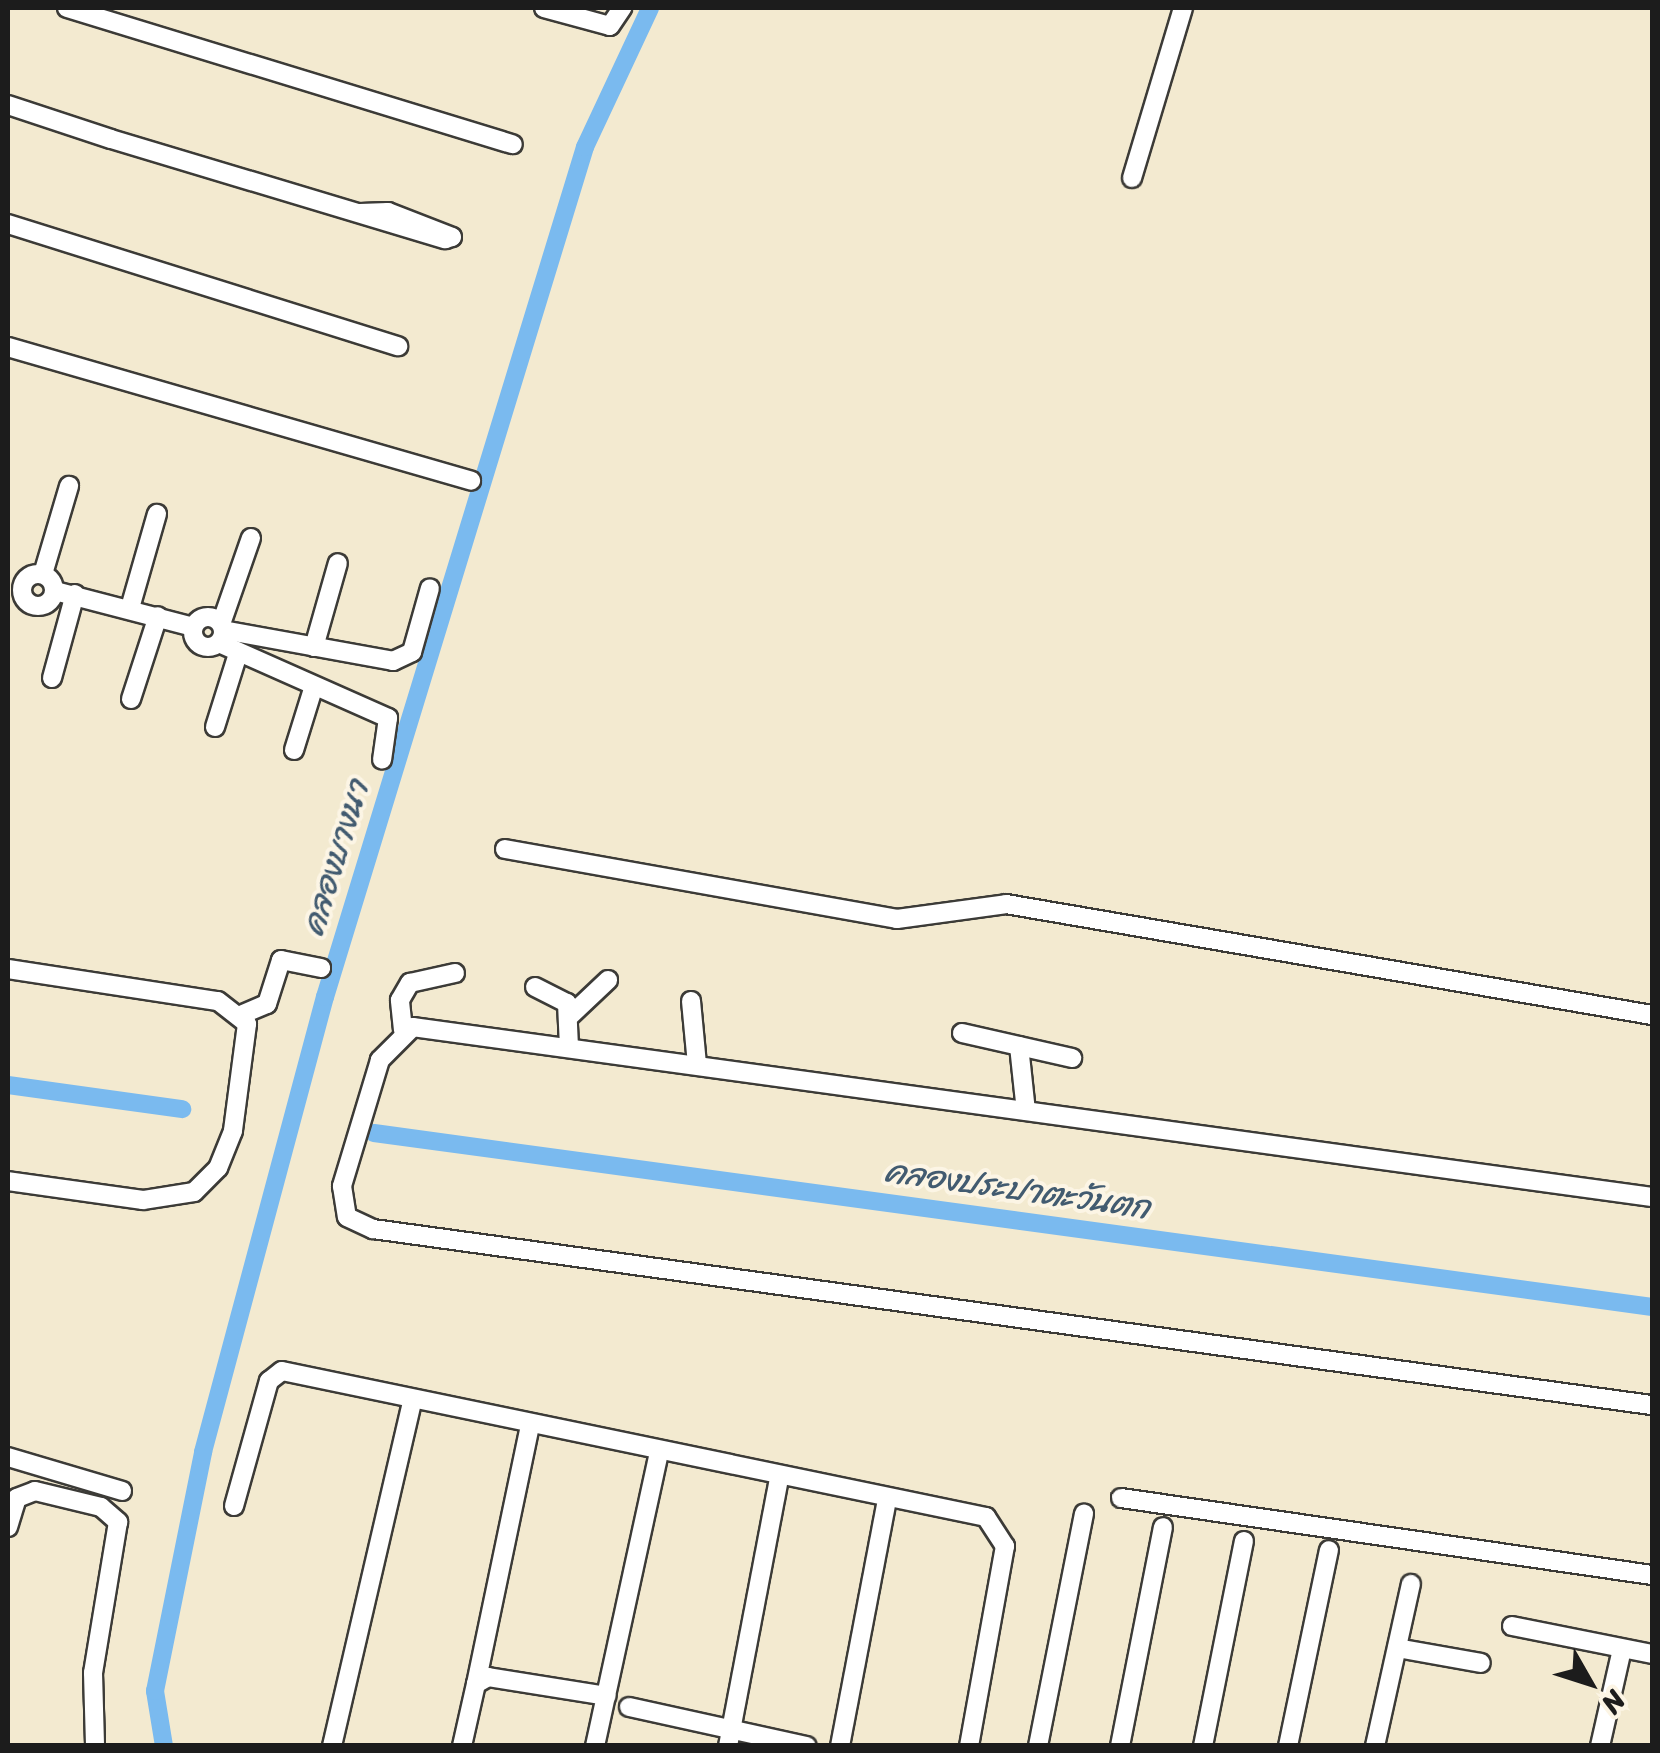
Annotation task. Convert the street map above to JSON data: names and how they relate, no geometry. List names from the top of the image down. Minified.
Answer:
{"water":["คลองบางนา","คลองประปาตะวันตก"],"north":"bottom right"}
